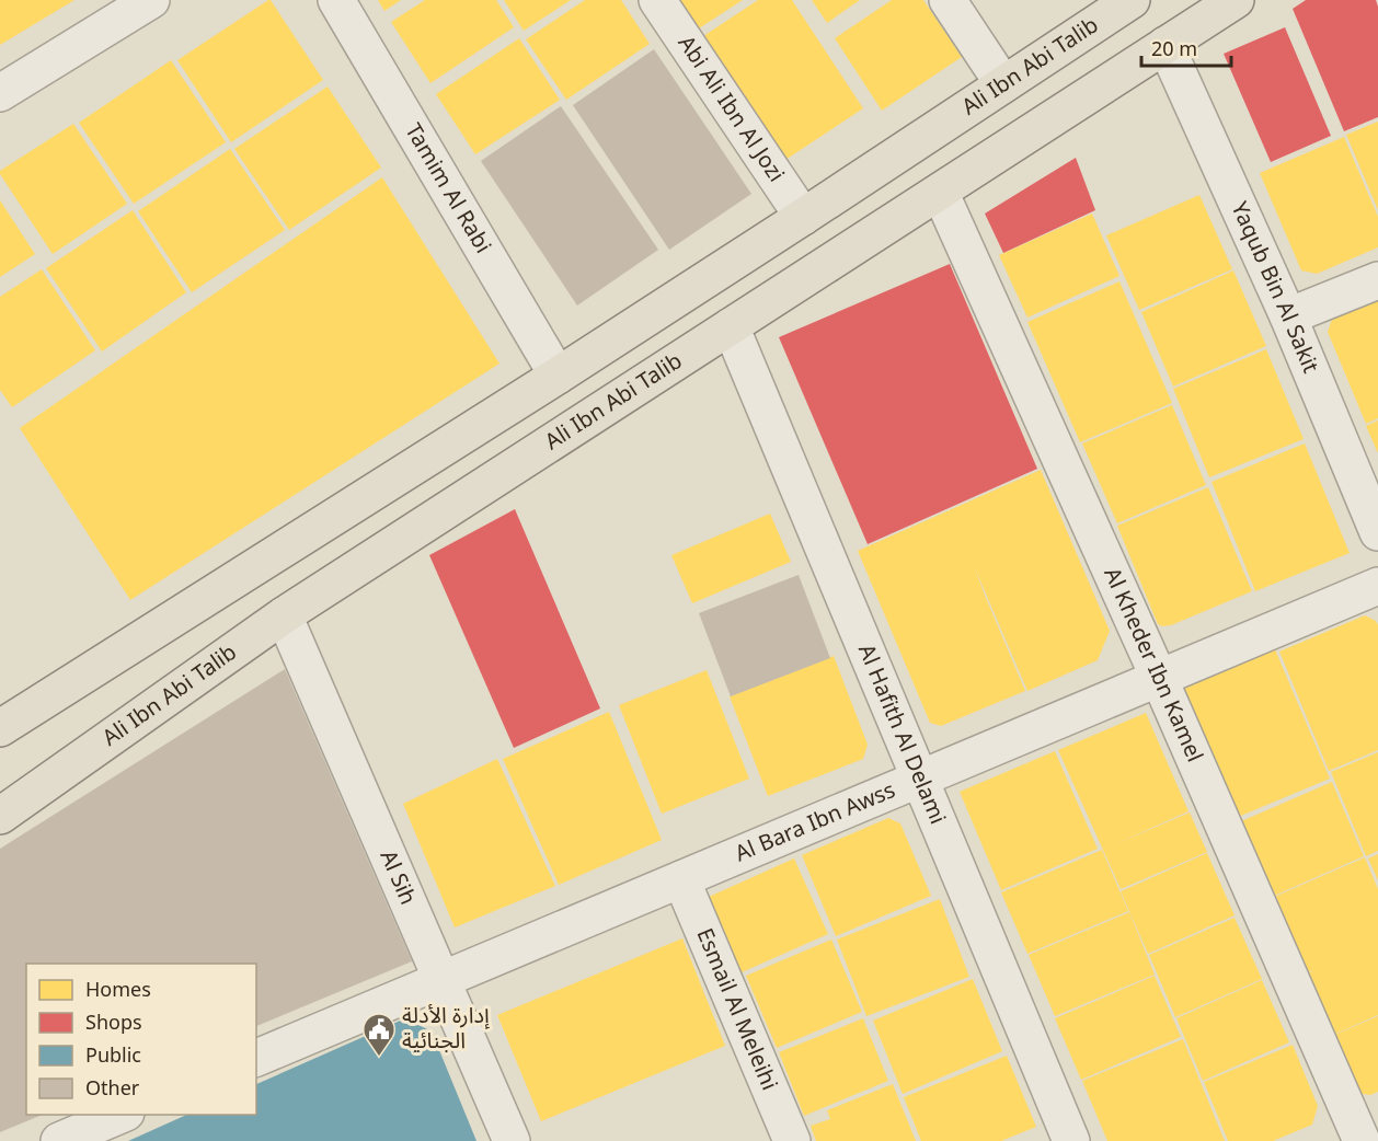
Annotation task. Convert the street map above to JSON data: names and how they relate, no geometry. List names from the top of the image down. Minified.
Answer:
{"streets":{"main road":["Ali Ibn Abi Talib"],"street":["Abi Ali Ibn Al Jozi","Tamim Al Rabi","Yaqub Bin Al Sakit","Al Kheder Ibn Kamel","Al Hafith Al Delami","Al Bara Ibn Awss","Al Sih","Esmail Al Meleihi"]},"crossings":[["Ali Ibn Abi Talib","Abi Ali Ibn Al Jozi"],["Ali Ibn Abi Talib","Tamim Al Rabi"],["Ali Ibn Abi Talib","Yaqub Bin Al Sakit"],["Ali Ibn Abi Talib","Al Kheder Ibn Kamel"],["Ali Ibn Abi Talib","Al Hafith Al Delami"],["Ali Ibn Abi Talib","Al Sih"],["Al Kheder Ibn Kamel","Al Bara Ibn Awss"],["Al Hafith Al Delami","Al Bara Ibn Awss"],["Al Bara Ibn Awss","Al Sih"],["Al Bara Ibn Awss","Esmail Al Meleihi"]],"places":{"public building":["إدارة الأدلة الجنائية"]},"legend":["Homes","Shops","Public","Other"],"scale_bar":"20 m"}
